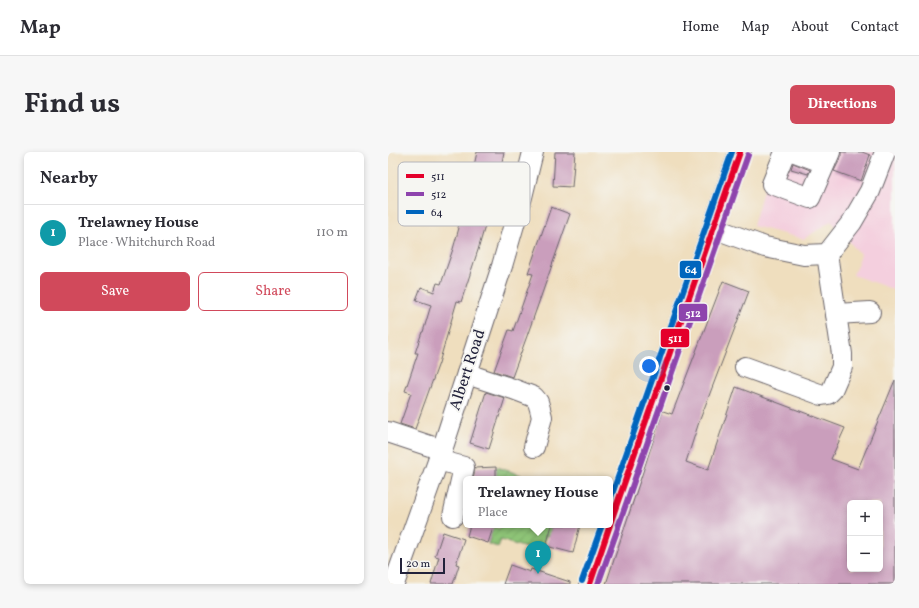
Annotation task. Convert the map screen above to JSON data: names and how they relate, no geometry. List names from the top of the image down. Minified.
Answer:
{"streets":{"street":["Albert Road"]},"lines":["transit line 511","transit line 64","transit line 512"],"legend":["511","512","64"],"scale_bar":"20 m","page":{"header":"Map","nav":["Home","Map","About","Contact"],"title":"Find us","buttons":["Directions",["Save","Share"]],"heading":"Nearby","list":[{"mark":"1","name":"Trelawney House","note":"Place · Whitchurch Road","value":"110 m"}],"popup":["Trelawney House","Place"],"map_buttons":["+","−"],"pins":"1","scale":"20 m"}}
